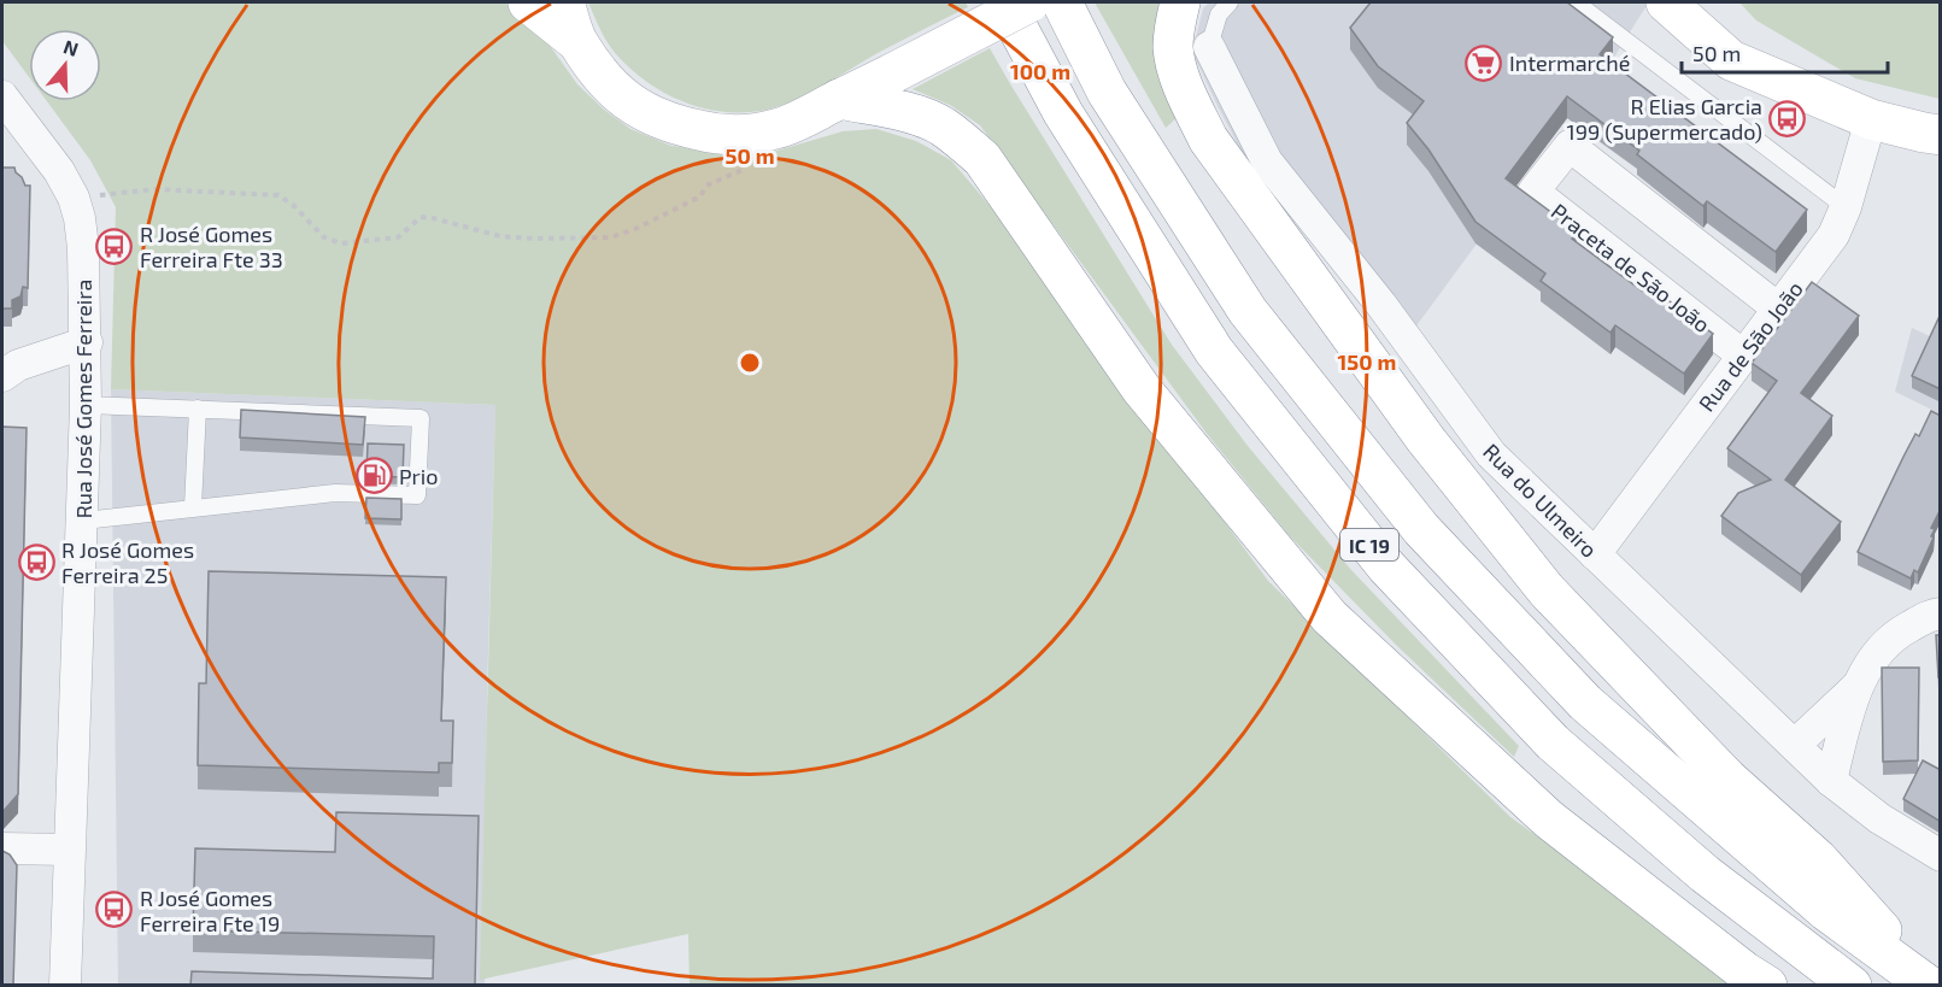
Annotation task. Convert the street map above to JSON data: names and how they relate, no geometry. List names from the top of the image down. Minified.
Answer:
{"streets":{"main road":["IC 19"],"street":["Praceta de São João","Rua de São João","Rua José Gomes Ferreira","Rua do Ulmeiro"]},"crossings":[["Praceta de São João","Rua de São João"],["Rua de São João","Rua do Ulmeiro"]],"places":{"supermarket":["Intermarché"],"bus stop":["R Elias Garcia 199 (Supermercado)","R José Gomes Ferreira Fte 33","R José Gomes Ferreira 25","R José Gomes Ferreira Fte 19"],"fuel station":["Prio"]},"scale_bar":"50 m","north":"top","rings":["100 m","50 m","150 m"]}
